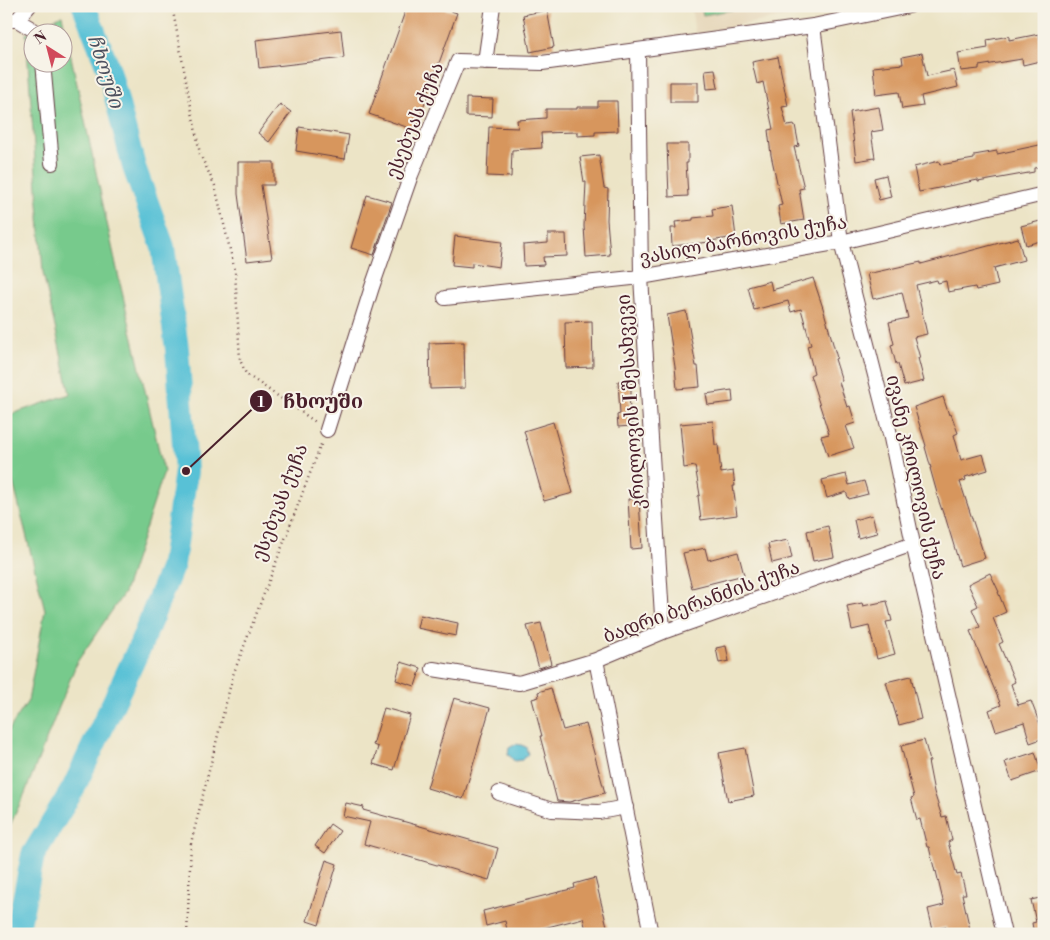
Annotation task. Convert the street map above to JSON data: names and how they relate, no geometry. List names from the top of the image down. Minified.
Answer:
{"streets":{"street":["ესებუას ქუჩა","ვასილ ბარნოვის ქუჩა","კრილოვის I შესახვევი","ივანე კრილოვის ქუჩა","ბადრი ბერანძის ქუჩა"]},"crossings":[["ესებუას ქუჩა","კრილოვის I შესახვევი"],["ესებუას ქუჩა","ივანე კრილოვის ქუჩა"],["ვასილ ბარნოვის ქუჩა","კრილოვის I შესახვევი"],["ვასილ ბარნოვის ქუჩა","ივანე კრილოვის ქუჩა"],["კრილოვის I შესახვევი","ბადრი ბერანძის ქუჩა"],["ივანე კრილოვის ქუჩა","ბადრი ბერანძის ქუჩა"]],"water":["ჩხოუში"],"places":["ჩხოუში"],"north":"top left"}
